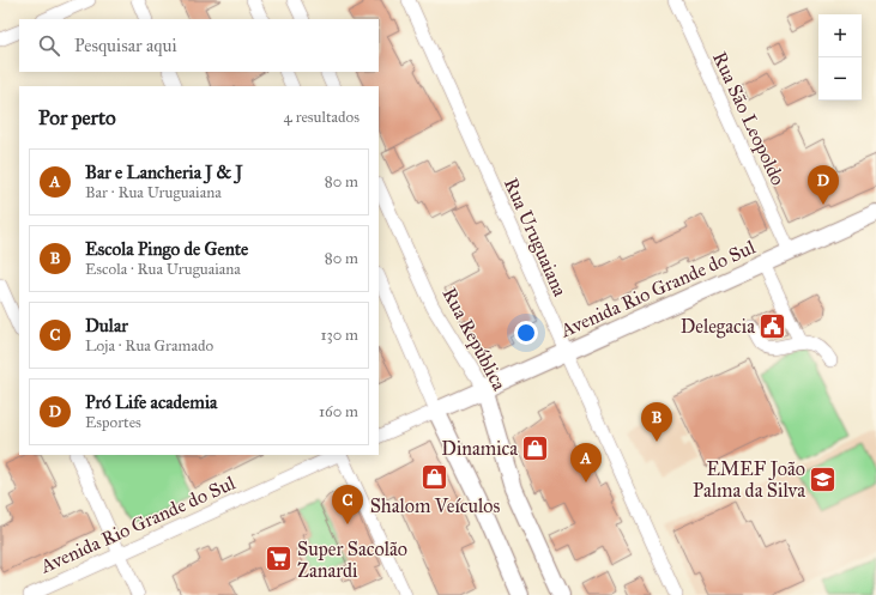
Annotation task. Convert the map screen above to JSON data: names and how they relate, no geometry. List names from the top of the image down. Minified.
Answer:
{"streets":{"main road":["Avenida Rio Grande do Sul","Rua República"],"street":["Rua São Leopoldo","Rua Uruguaiana"]},"crossings":[["Rua São Leopoldo","Avenida Rio Grande do Sul"],["Rua Uruguaiana","Avenida Rio Grande do Sul"],["Avenida Rio Grande do Sul","Rua República"]],"places":{"public building":["Delegacia"],"shop":["Dinamica","Shalom Veículos"],"school or university":["EMEF João Palma da Silva"],"supermarket":["Super Sacolão Zanardi"]},"page":{"map_buttons":["+","−"],"search":"Pesquisar aqui","heading":["Por perto","4 resultados"],"list":[{"mark":"A","name":"Bar e Lancheria J & J","note":"Bar · Rua Uruguaiana","value":"80 m"},{"mark":"B","name":"Escola Pingo de Gente","note":"Escola · Rua Uruguaiana","value":"80 m"},{"mark":"C","name":"Dular","note":"Loja · Rua Gramado","value":"130 m"},{"mark":"D","name":"Pró Life academia","note":"Esportes","value":"160 m"}],"pins":["D","B","A","C"]}}
